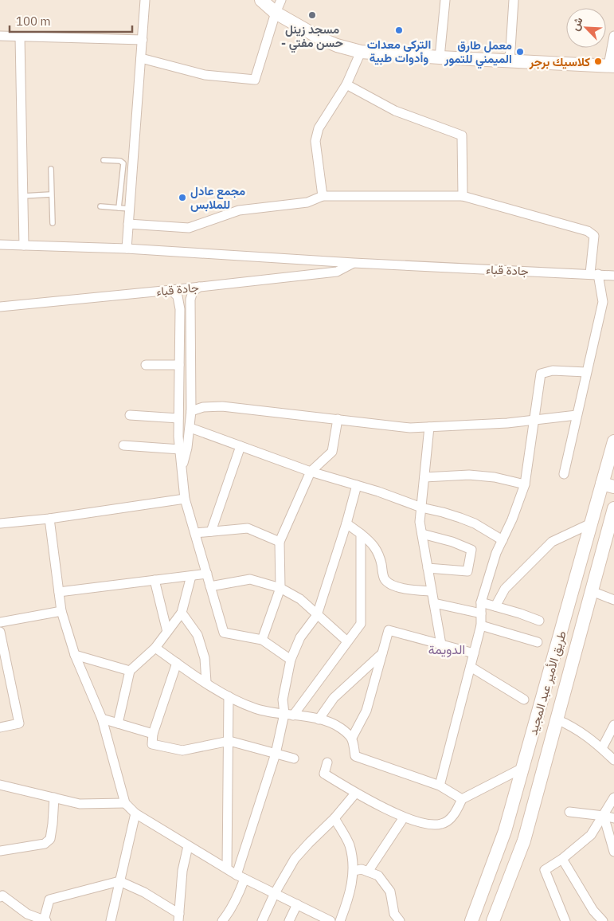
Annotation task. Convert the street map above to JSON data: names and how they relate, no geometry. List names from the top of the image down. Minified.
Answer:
{"streets":{"main road":["طريق الأمير عبد المجيد"],"street":["جادة قباء"]},"districts":["الدويمة"],"places":["مسجد زينل - حسن مفتي","التركي معدات وأدوات طبية","معمل طارق الميمني للتمور","كلاسيك برجر","مجمع عادل للملابس"],"scale_bar":"100 m","north":"top left"}
